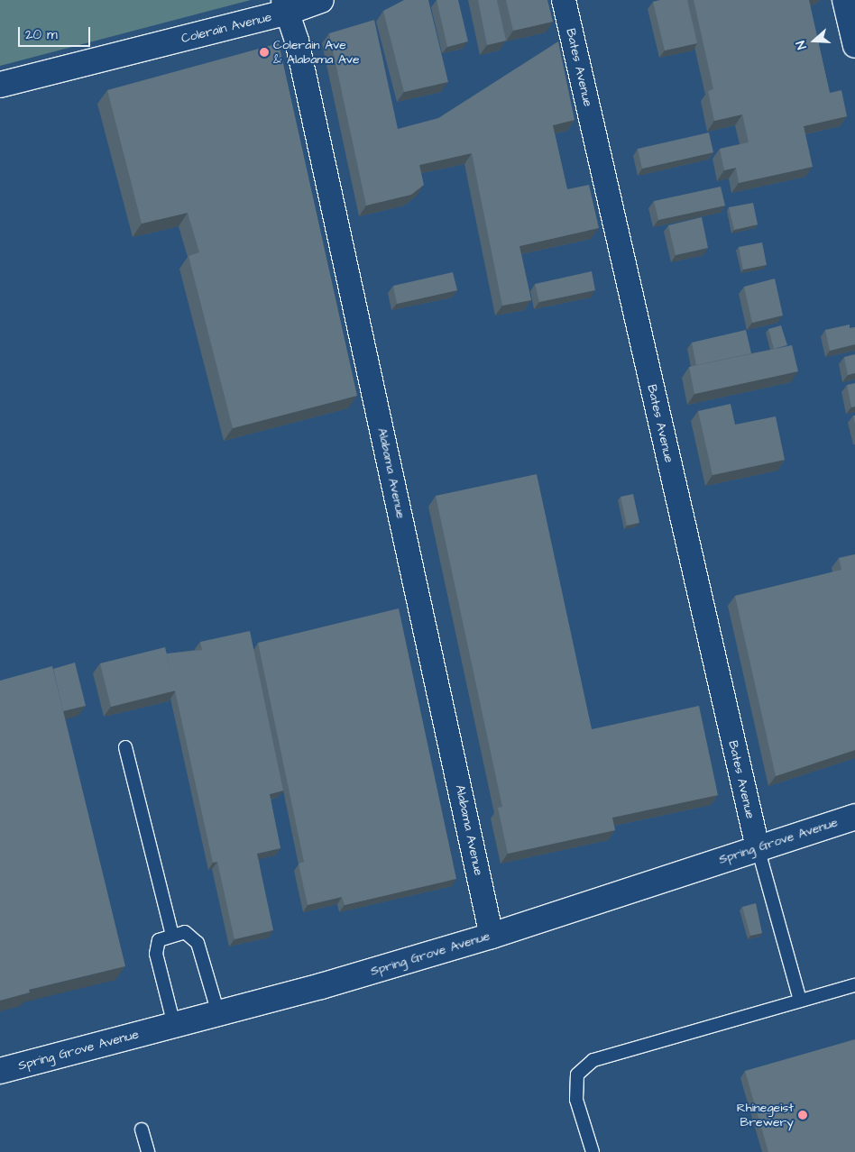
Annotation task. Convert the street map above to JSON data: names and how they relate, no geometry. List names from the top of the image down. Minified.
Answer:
{"streets":{"main road":["Colerain Avenue","Spring Grove Avenue"],"street":["Bates Avenue","Alabama Avenue"]},"crossings":[["Colerain Avenue","Alabama Avenue"],["Bates Avenue","Spring Grove Avenue"],["Alabama Avenue","Spring Grove Avenue"]],"places":["Colerain Ave & Alabama Ave","Rhinegeist Brewery"],"scale_bar":"20 m","north":"left"}
